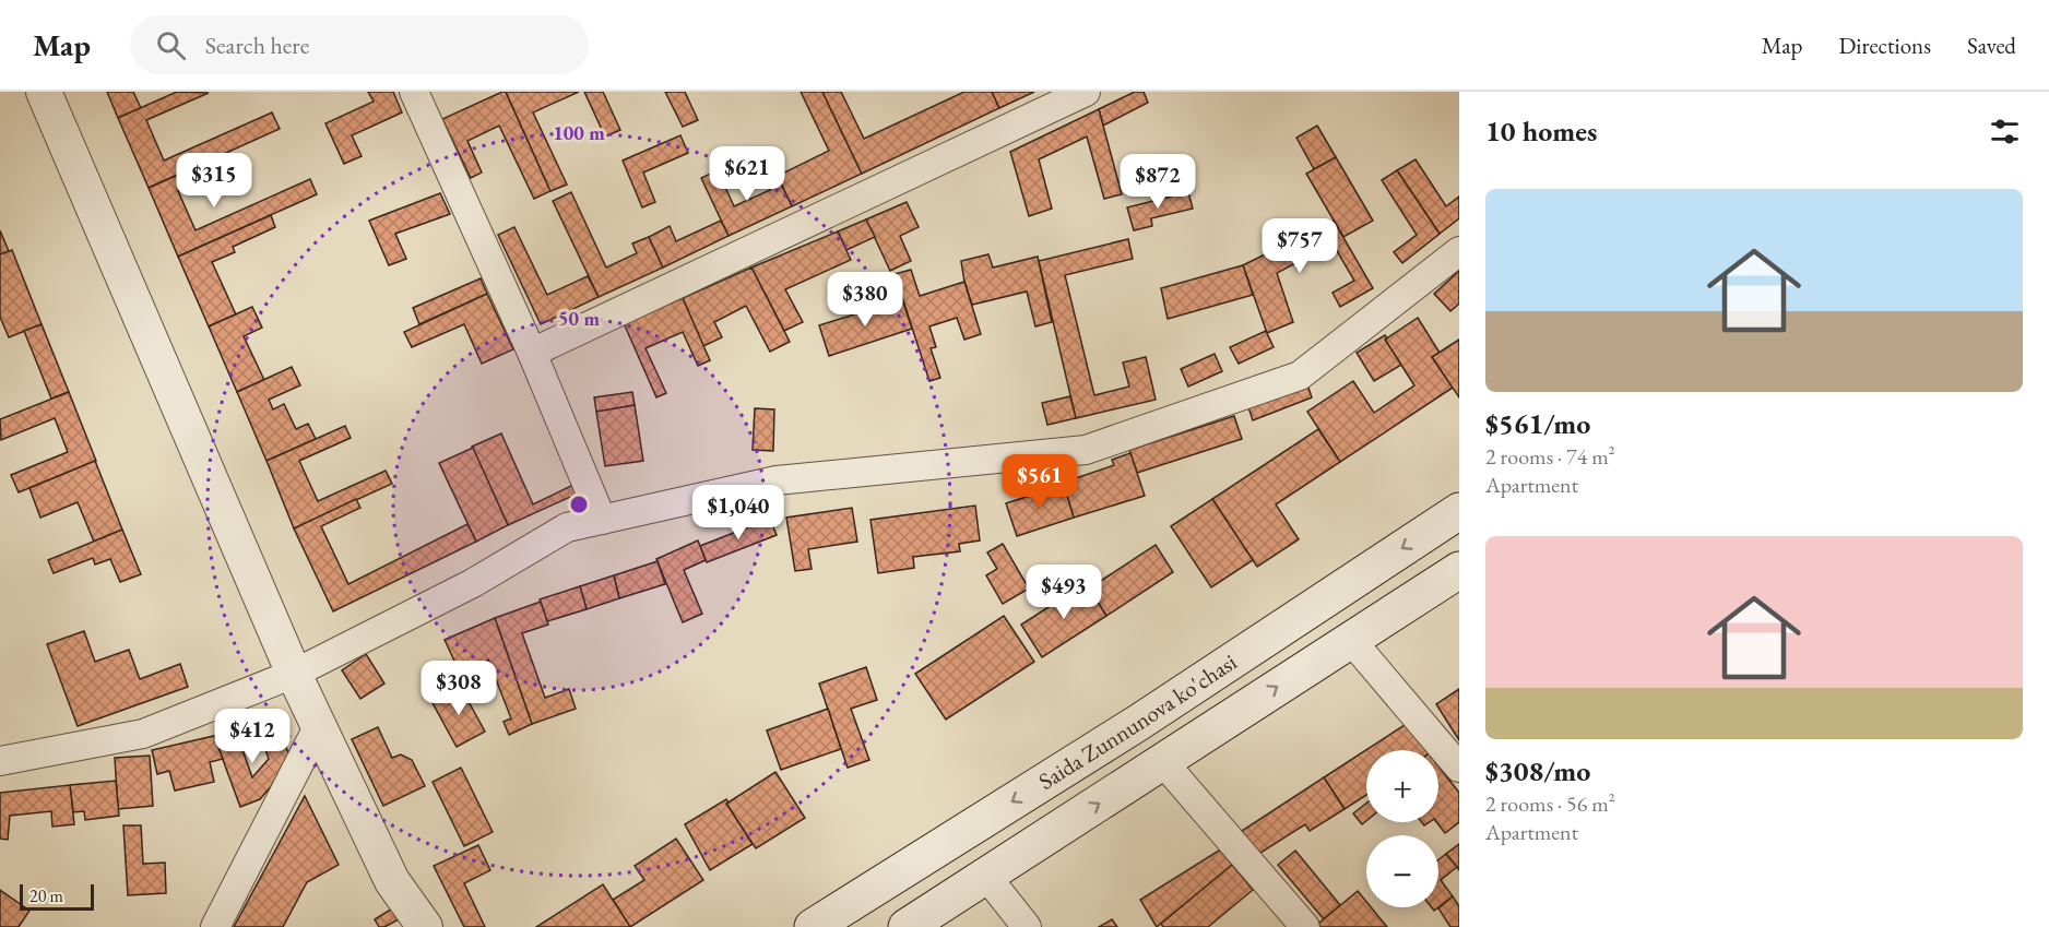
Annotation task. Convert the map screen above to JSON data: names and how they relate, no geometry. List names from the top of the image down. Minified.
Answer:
{"streets":{"main road":["Saida Zunnunova ko'chasi"]},"scale_bar":"20 m","page":{"header":"Map","search":"Search here","nav":["Map","Directions","Saved"],"heading":"10 homes","price":["$621","$315","$872","$757","$380","$561","$1,040","$493","$308","$412"],"list":[{"name":"$561/mo","note":"2 rooms · 74 m² · Apartment"},{"name":"$308/mo","note":"2 rooms · 56 m² · Apartment"}],"map_buttons":["+","−"],"scale":"20 m"},"rings":["100 m","50 m"]}
